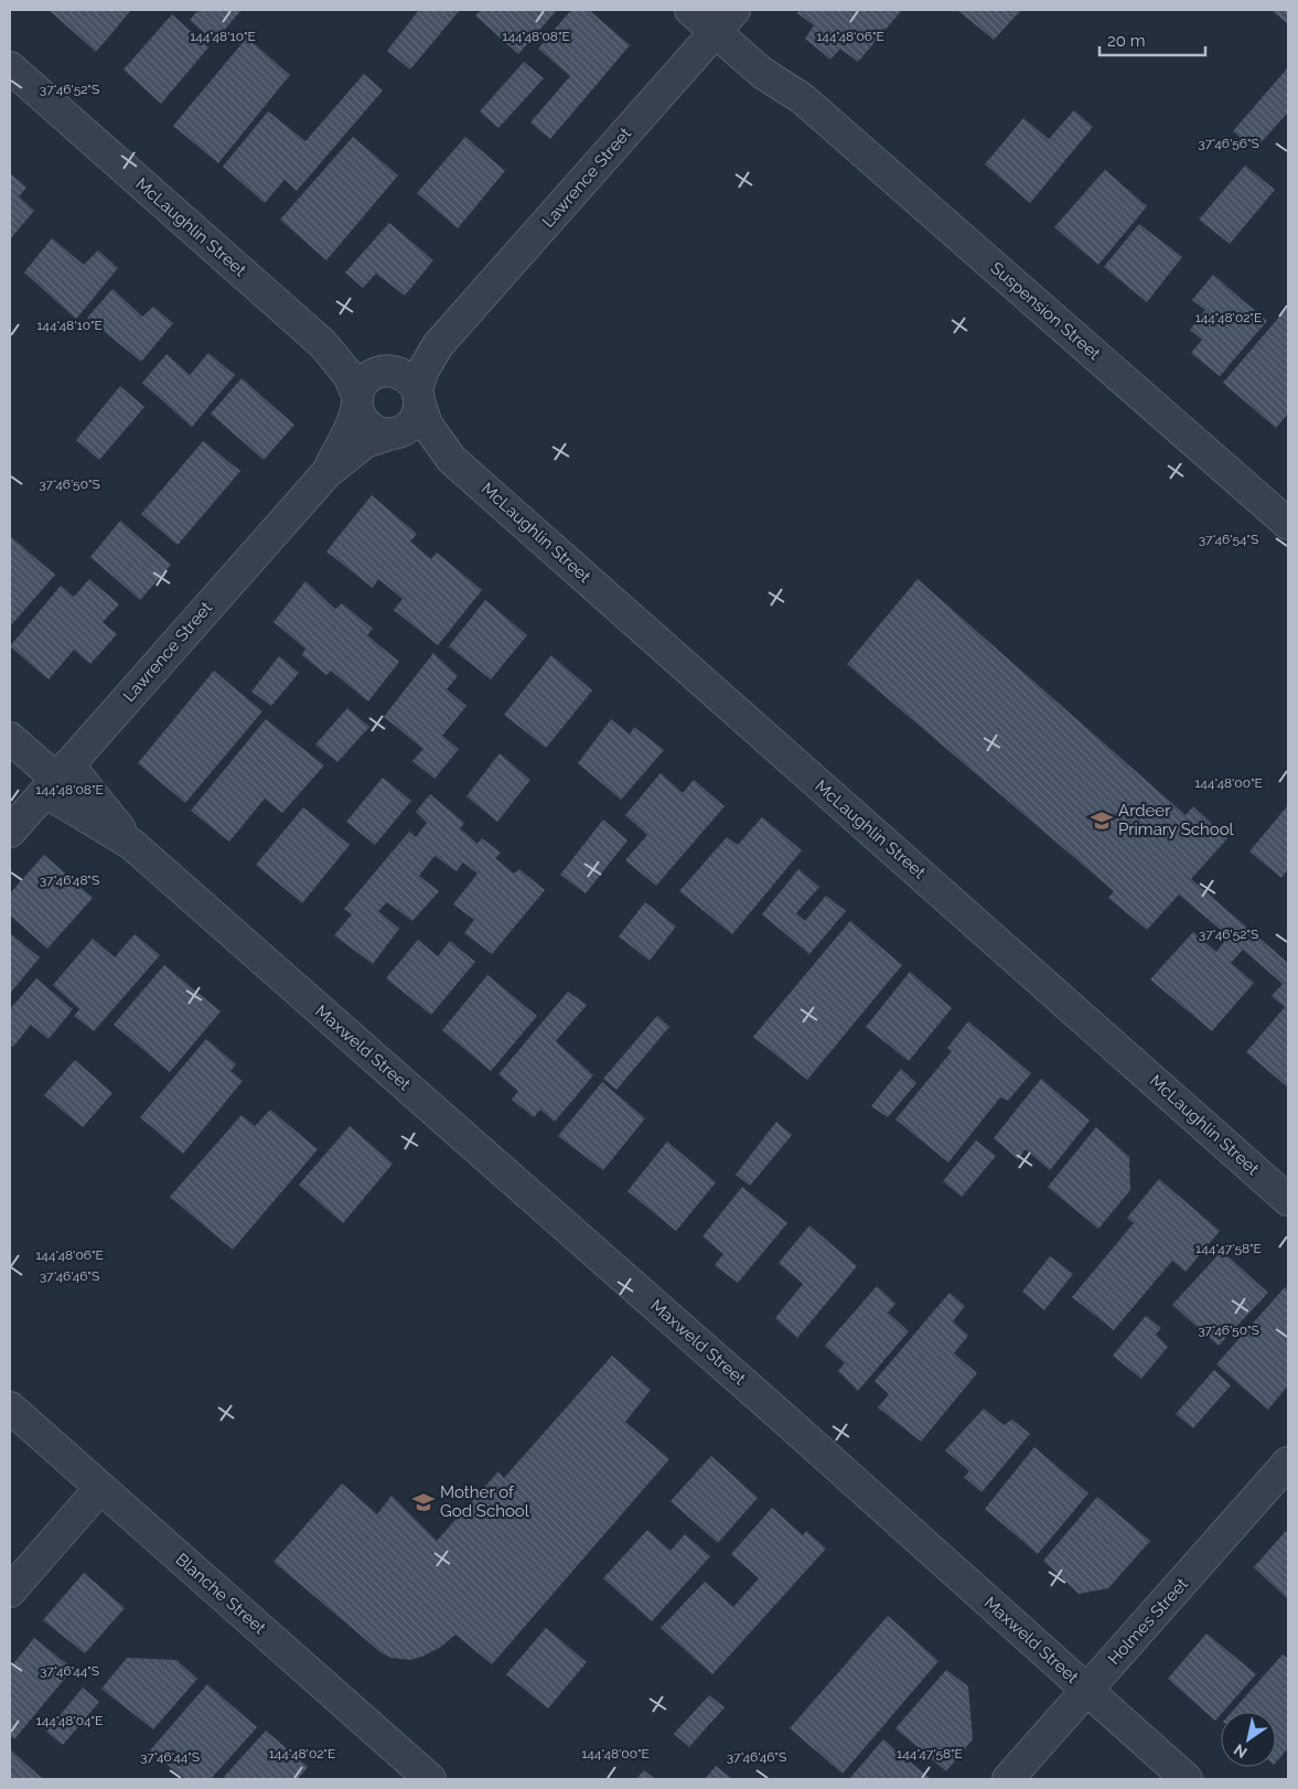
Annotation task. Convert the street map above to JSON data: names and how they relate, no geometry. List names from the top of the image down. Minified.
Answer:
{"streets":{"street":["Lawrence Street","McLaughlin Street","Suspension Street","Maxweld Street","Blanche Street","Holmes Street"]},"crossings":[["Lawrence Street","McLaughlin Street"],["Lawrence Street","Suspension Street"],["Lawrence Street","Maxweld Street"],["Maxweld Street","Holmes Street"]],"places":{"school or university":["Ardeer Primary School","Mother of God School"]},"scale_bar":"20 m","north":"bottom left","coordinates":["144°48'10\"E","144°48'08\"E","144°48'06\"E","37°46'52\"S","37°46'56\"S","144°48'02\"E","37°46'50\"S","37°46'54\"S","144°48'00\"E","37°46'48\"S","144°47'58\"E","37°46'46\"S","37°46'44\"S","144°48'04\"E"]}
